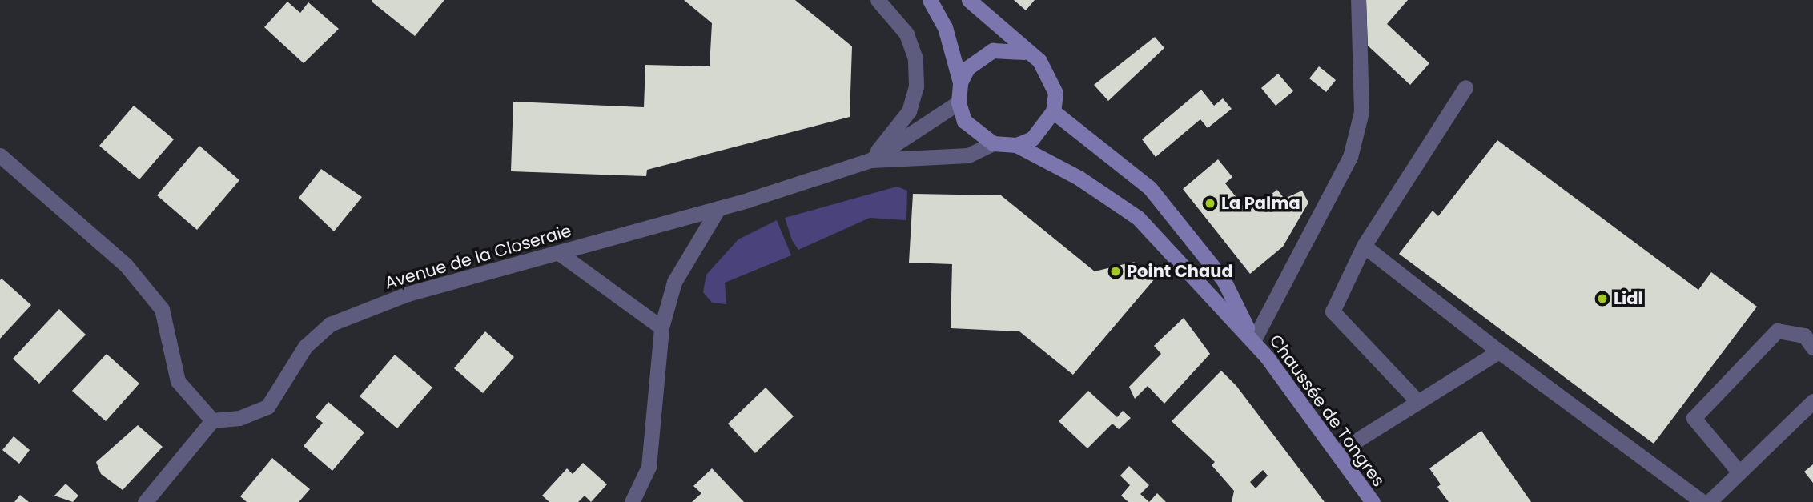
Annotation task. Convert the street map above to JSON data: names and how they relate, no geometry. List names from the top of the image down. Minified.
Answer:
{"streets":{"main road":["Chaussée de Tongres"],"street":["Avenue de la Closeraie"]},"crossings":[["Avenue de la Closeraie","Chaussée de Tongres"]],"places":["La Palma","Point Chaud","Lidl"]}
